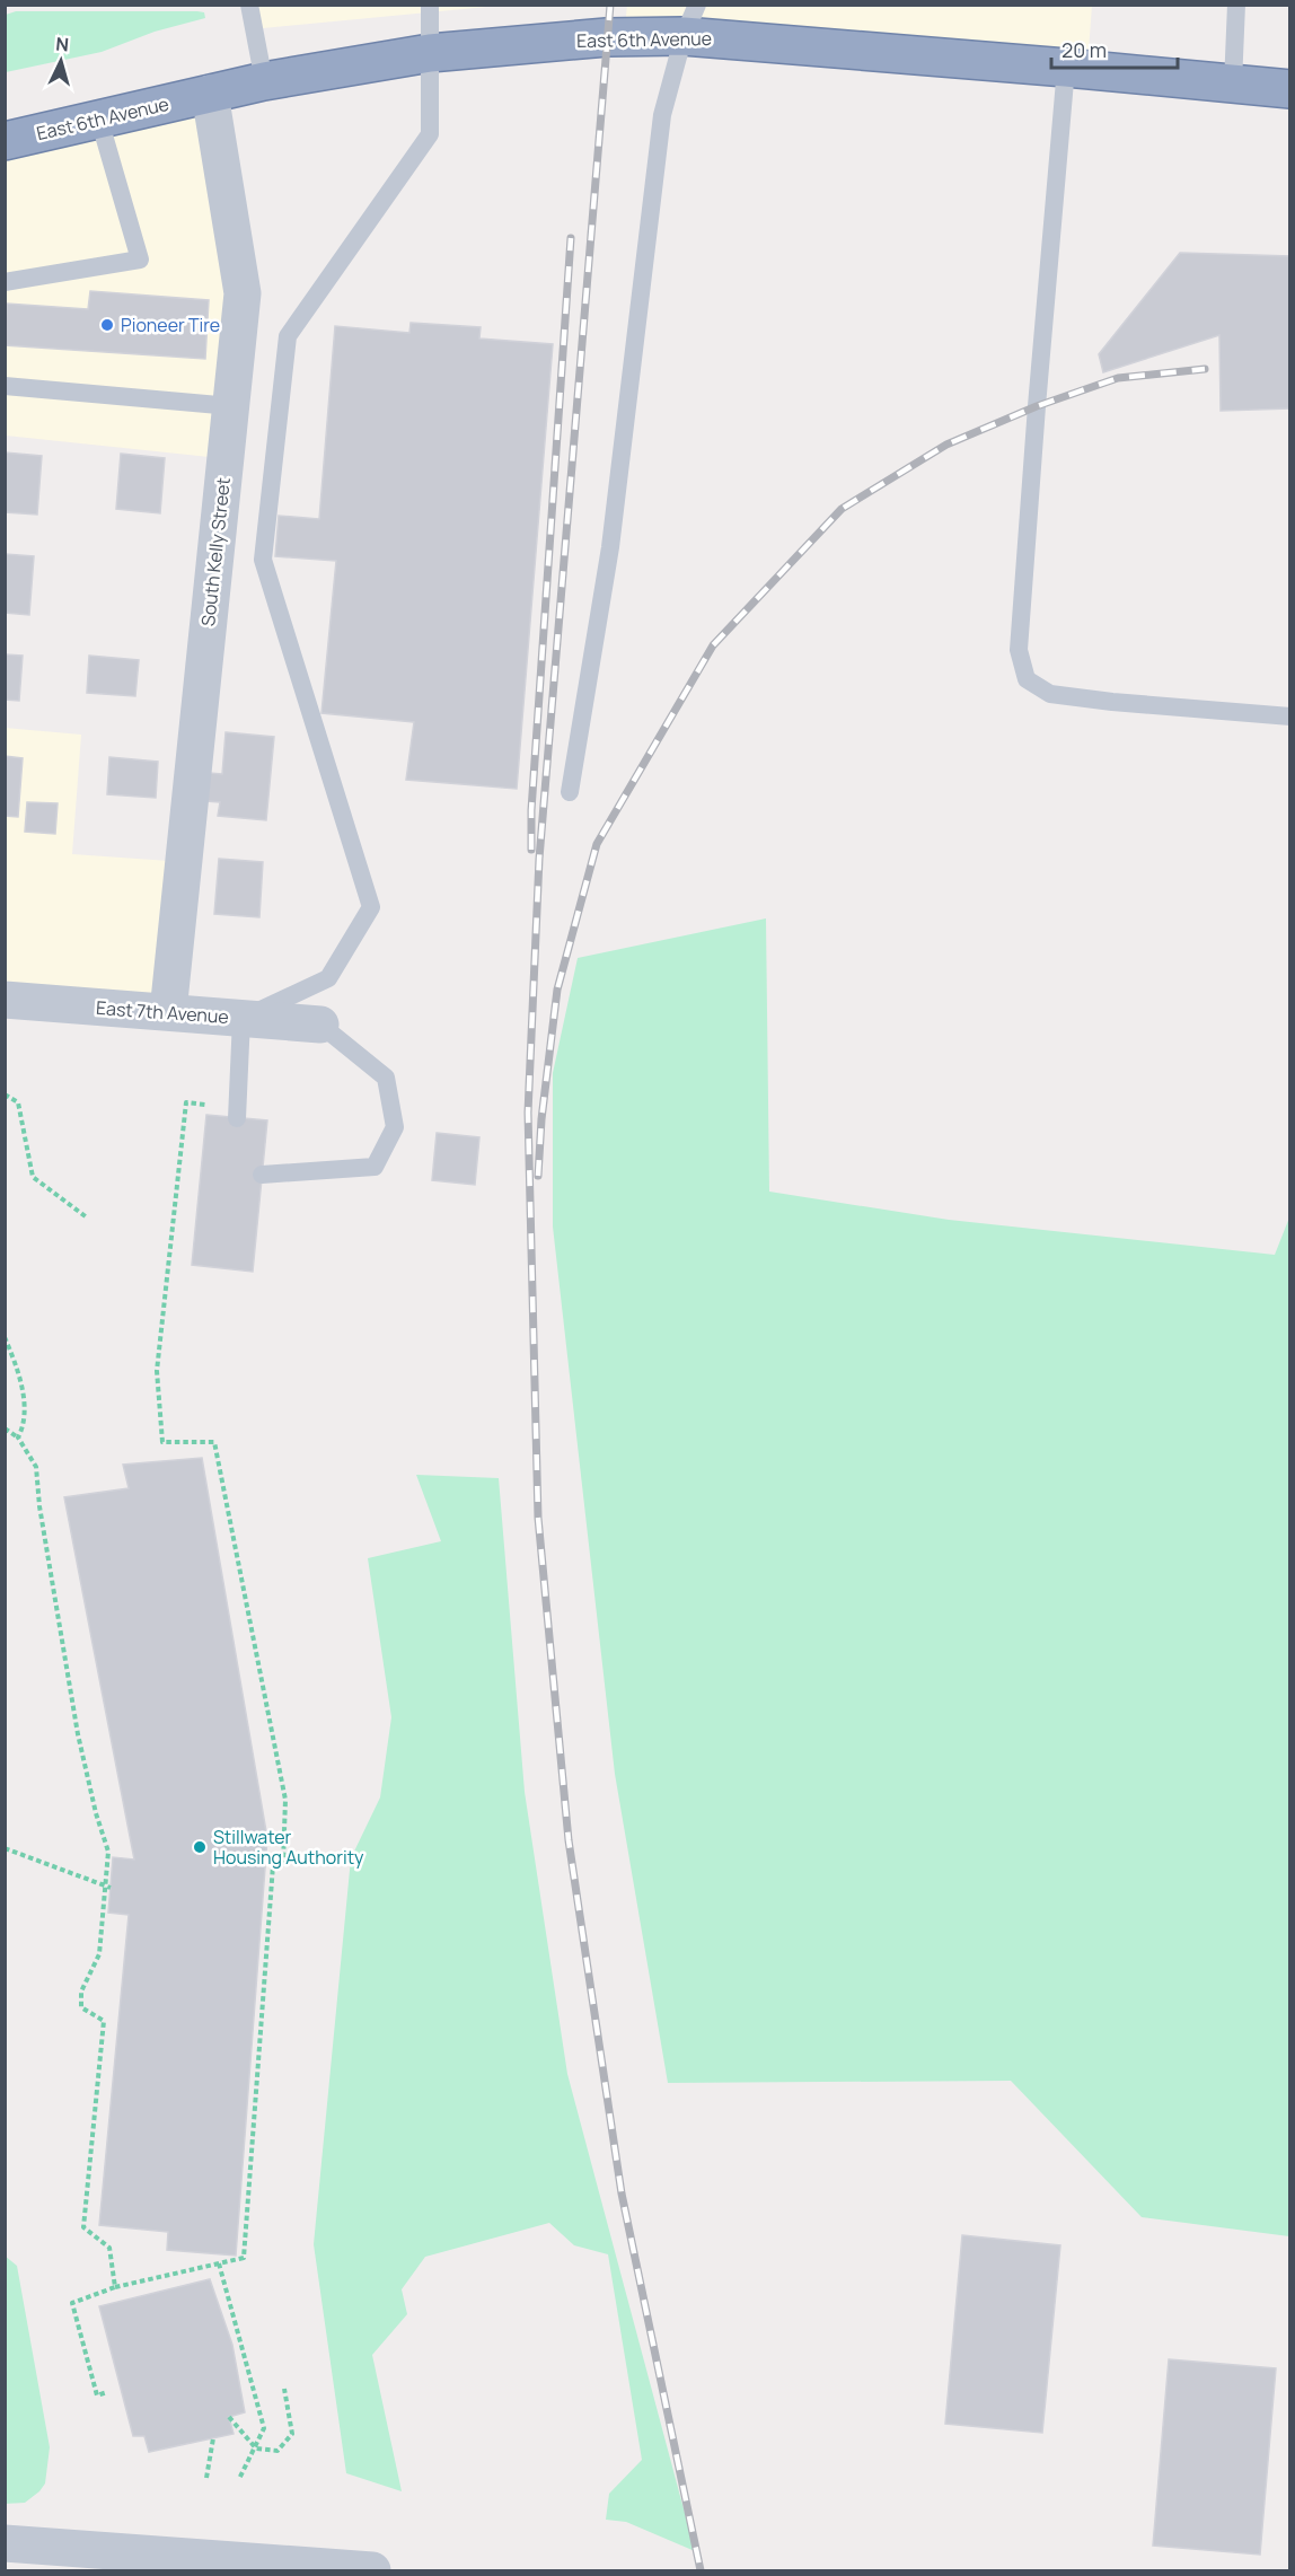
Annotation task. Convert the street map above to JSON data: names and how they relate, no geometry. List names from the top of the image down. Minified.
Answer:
{"streets":{"highway":["East 6th Avenue"],"street":["South Kelly Street","East 7th Avenue"]},"crossings":[["East 6th Avenue","South Kelly Street"],["South Kelly Street","East 7th Avenue"]],"places":["Pioneer Tire","Stillwater Housing Authority"],"scale_bar":"20 m","north":"top"}
